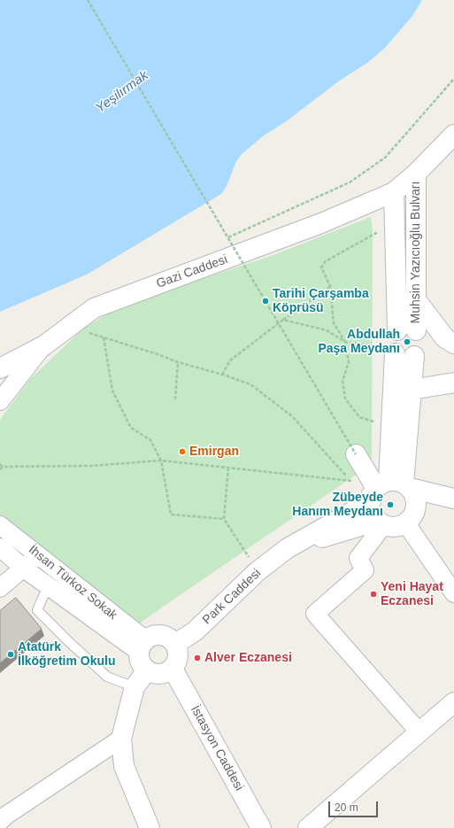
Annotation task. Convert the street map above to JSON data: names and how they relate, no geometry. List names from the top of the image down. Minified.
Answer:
{"streets":{"main road":["Muhsin Yazıcıoğlu Bulvarı","Gazi Caddesi","Park Caddesi","İstasyon Caddesi"],"street":["İhsan Türkoz Sokak"]},"crossings":[["Muhsin Yazıcıoğlu Bulvarı","Gazi Caddesi"],["İhsan Türkoz Sokak","Park Caddesi"],["İhsan Türkoz Sokak","İstasyon Caddesi"],["Park Caddesi","İstasyon Caddesi"]],"water":["Yeşilırmak"],"places":["Tarihi Çarşamba Köprüsü","Abdullah Paşa Meydanı","Emirgan","Zübeyde Hanım Meydanı","Yeni Hayat Eczanesi","Atatürk İlköğretim Okulu","Alver Eczanesi"],"scale_bar":"20 m"}
